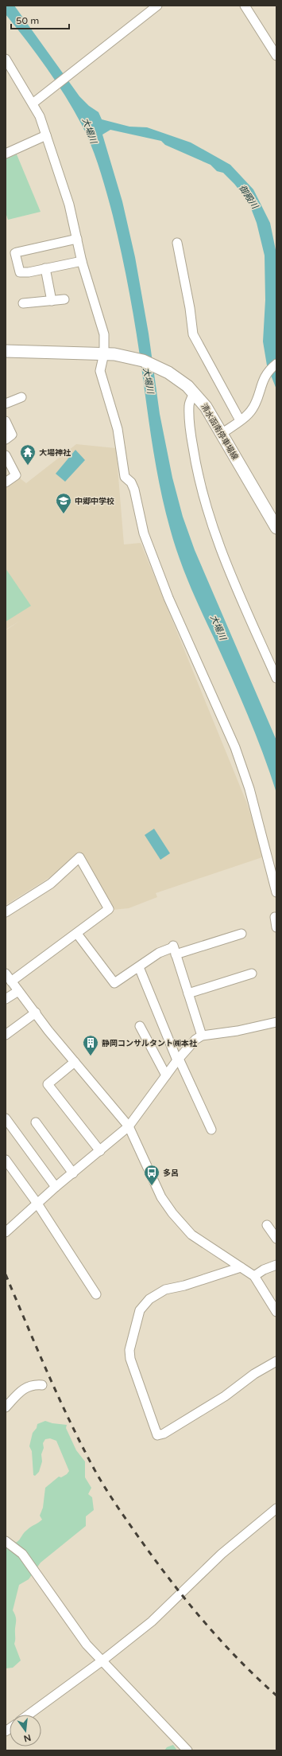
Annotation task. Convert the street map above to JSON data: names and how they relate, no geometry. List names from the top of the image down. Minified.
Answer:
{"streets":{"main road":["清水函南停車場線"]},"water":["大場川","御殿川"],"places":{"temple":["大場神社"],"school or university":["中郷中学校"],"building":["静岡コンサルタント㈱本社"],"bus stop":["多呂"]},"scale_bar":"50 m","north":"bottom"}
